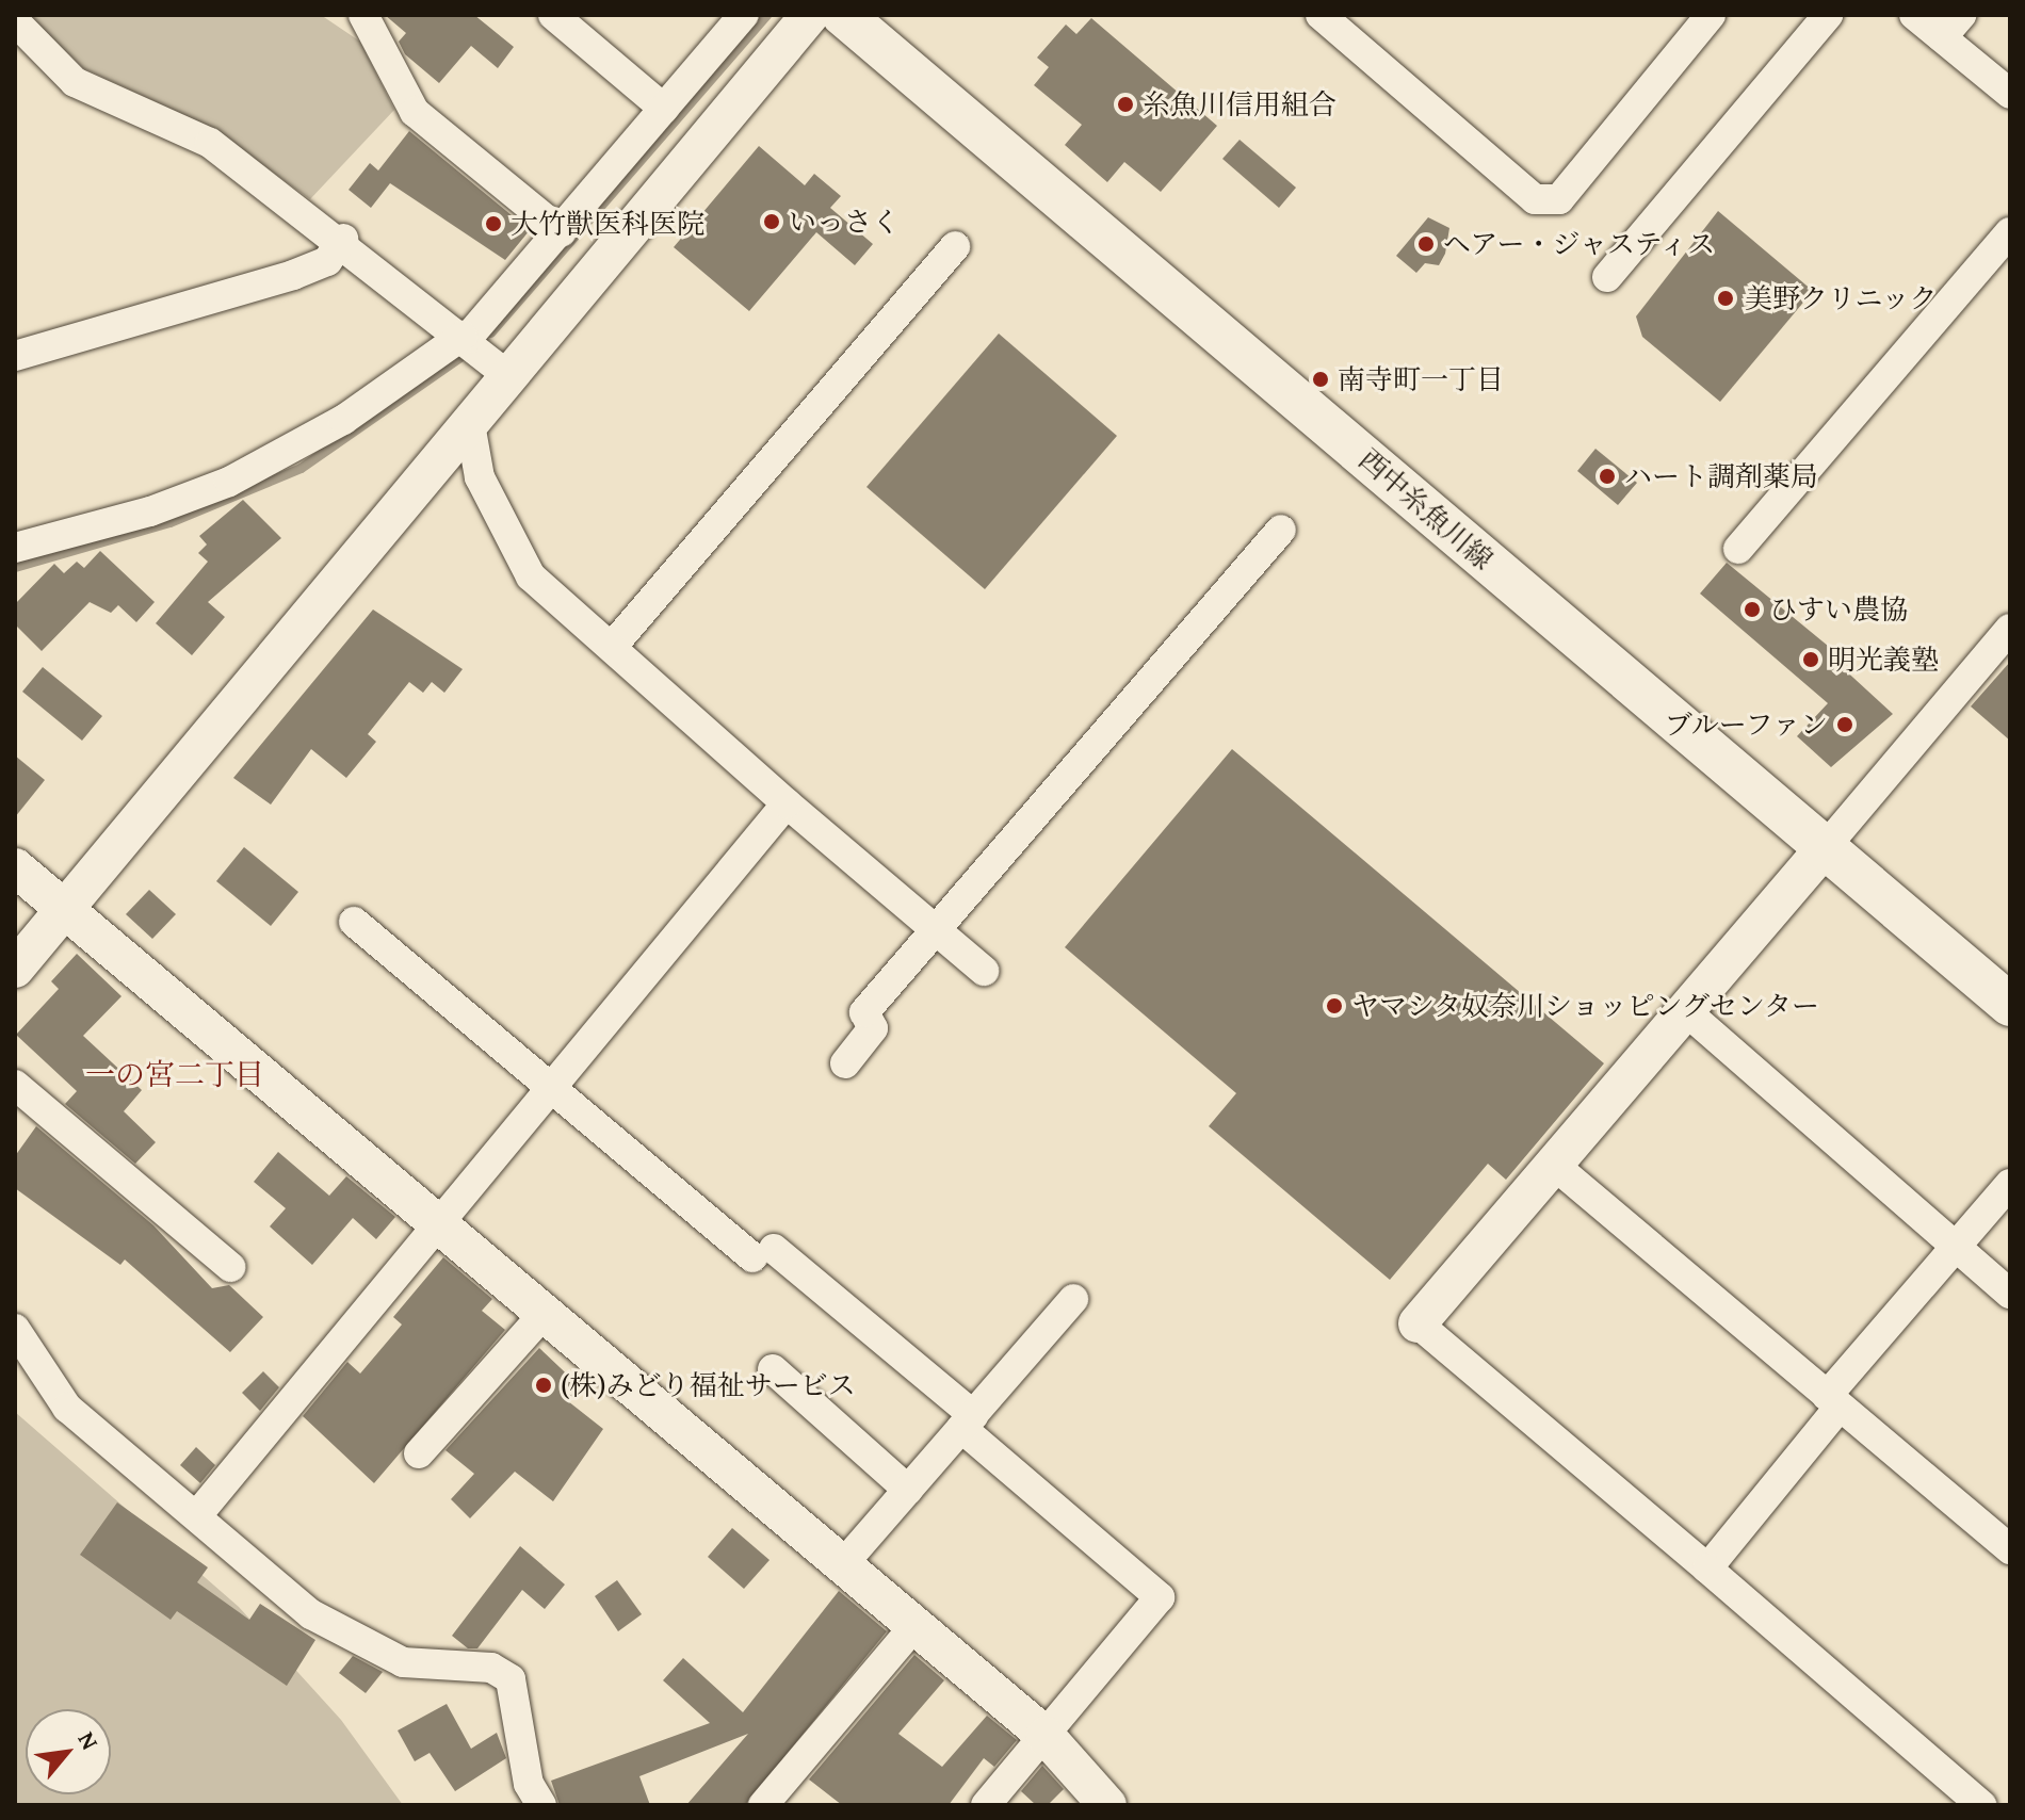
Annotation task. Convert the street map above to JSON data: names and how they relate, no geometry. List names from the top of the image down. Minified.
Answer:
{"streets":{"main road":["西中糸魚川線"]},"districts":["一の宮二丁目"],"places":["糸魚川信用組合","いっさく","大竹獣医科医院","ヘアー・ジャスティス","美野クリニック","南寺町一丁目","ハート調剤薬局","ひすい農協","明光義塾","ブルーファン","ヤマシタ奴奈川ショッピングセンター","(株)みどり福祉サービス"],"north":"top right"}
